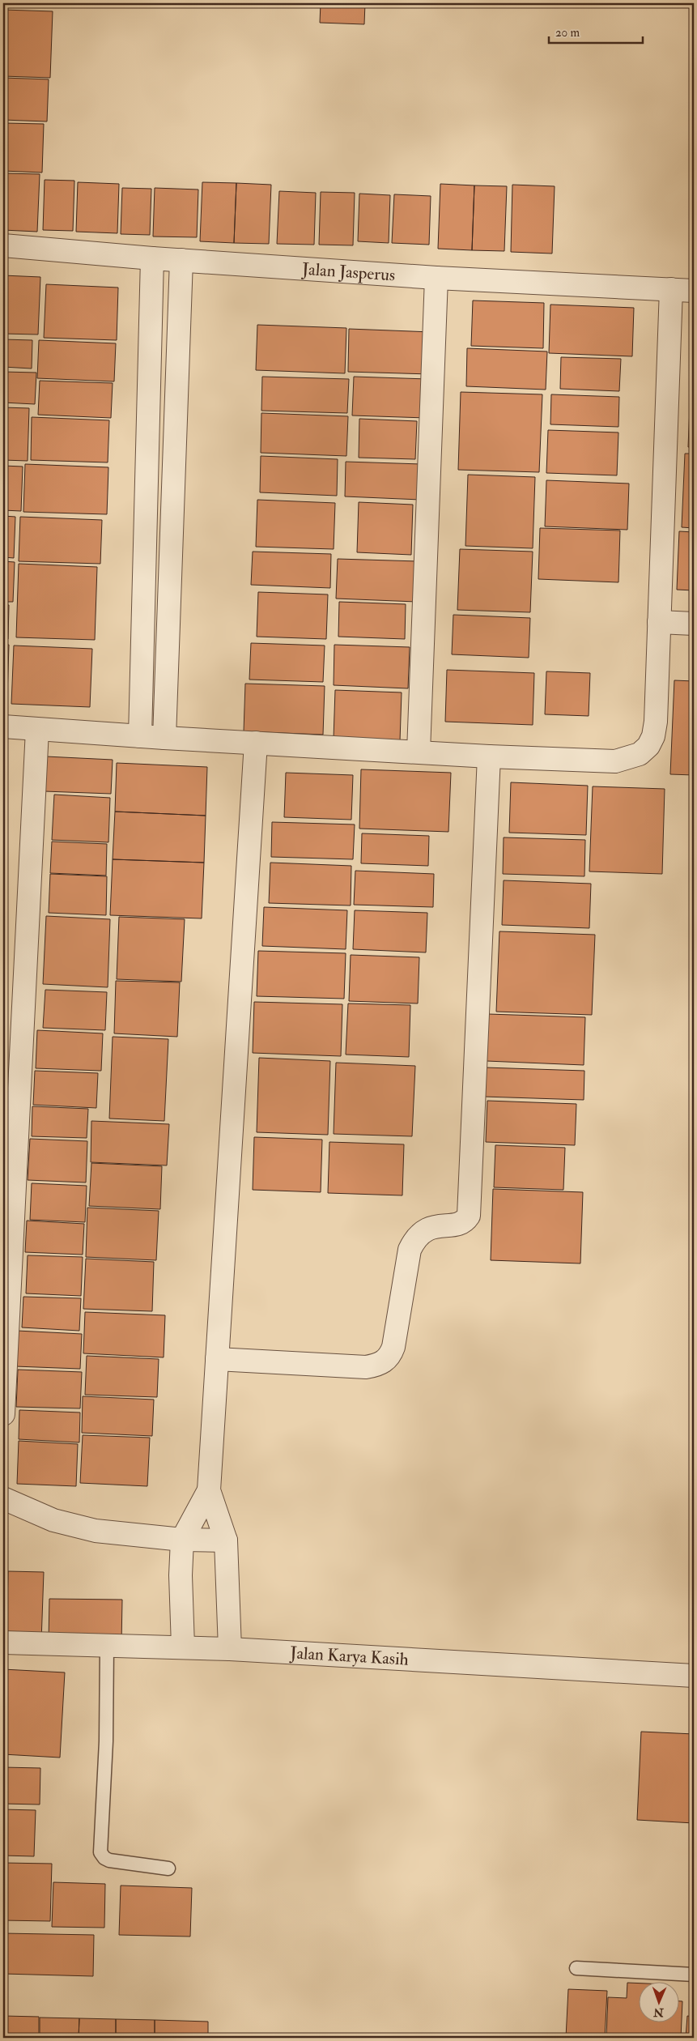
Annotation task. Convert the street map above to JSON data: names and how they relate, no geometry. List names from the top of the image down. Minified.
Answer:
{"streets":{"street":["Jalan Jasperus","Jalan Karya Kasih"]},"scale_bar":"20 m","north":"bottom"}
